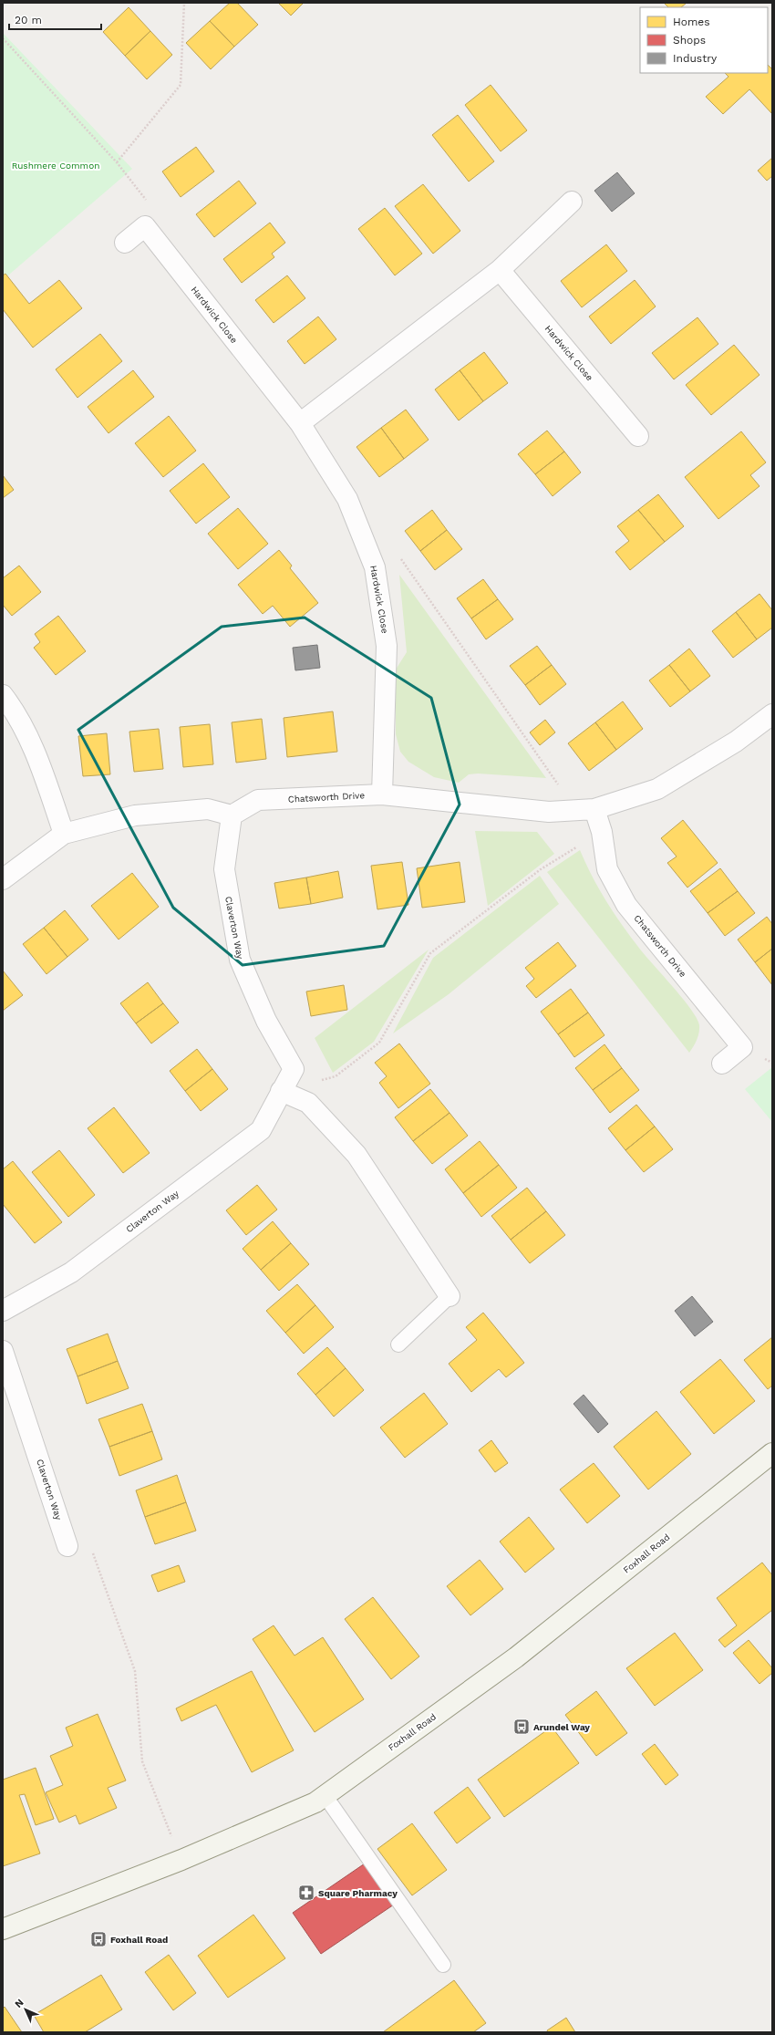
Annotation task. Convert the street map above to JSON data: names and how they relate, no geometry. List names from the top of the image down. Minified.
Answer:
{"streets":{"street":["Hardwick Close","Chatsworth Drive","Claverton Way","Foxhall Road"]},"crossings":[["Hardwick Close","Chatsworth Drive"],["Chatsworth Drive","Claverton Way"]],"parks":["Rushmere Common"],"places":{"bus stop":["Arundel Way","Foxhall Road"],"pharmacy":["Square Pharmacy"]},"legend":["Homes","Shops","Industry"],"scale_bar":"20 m","north":"top left"}
